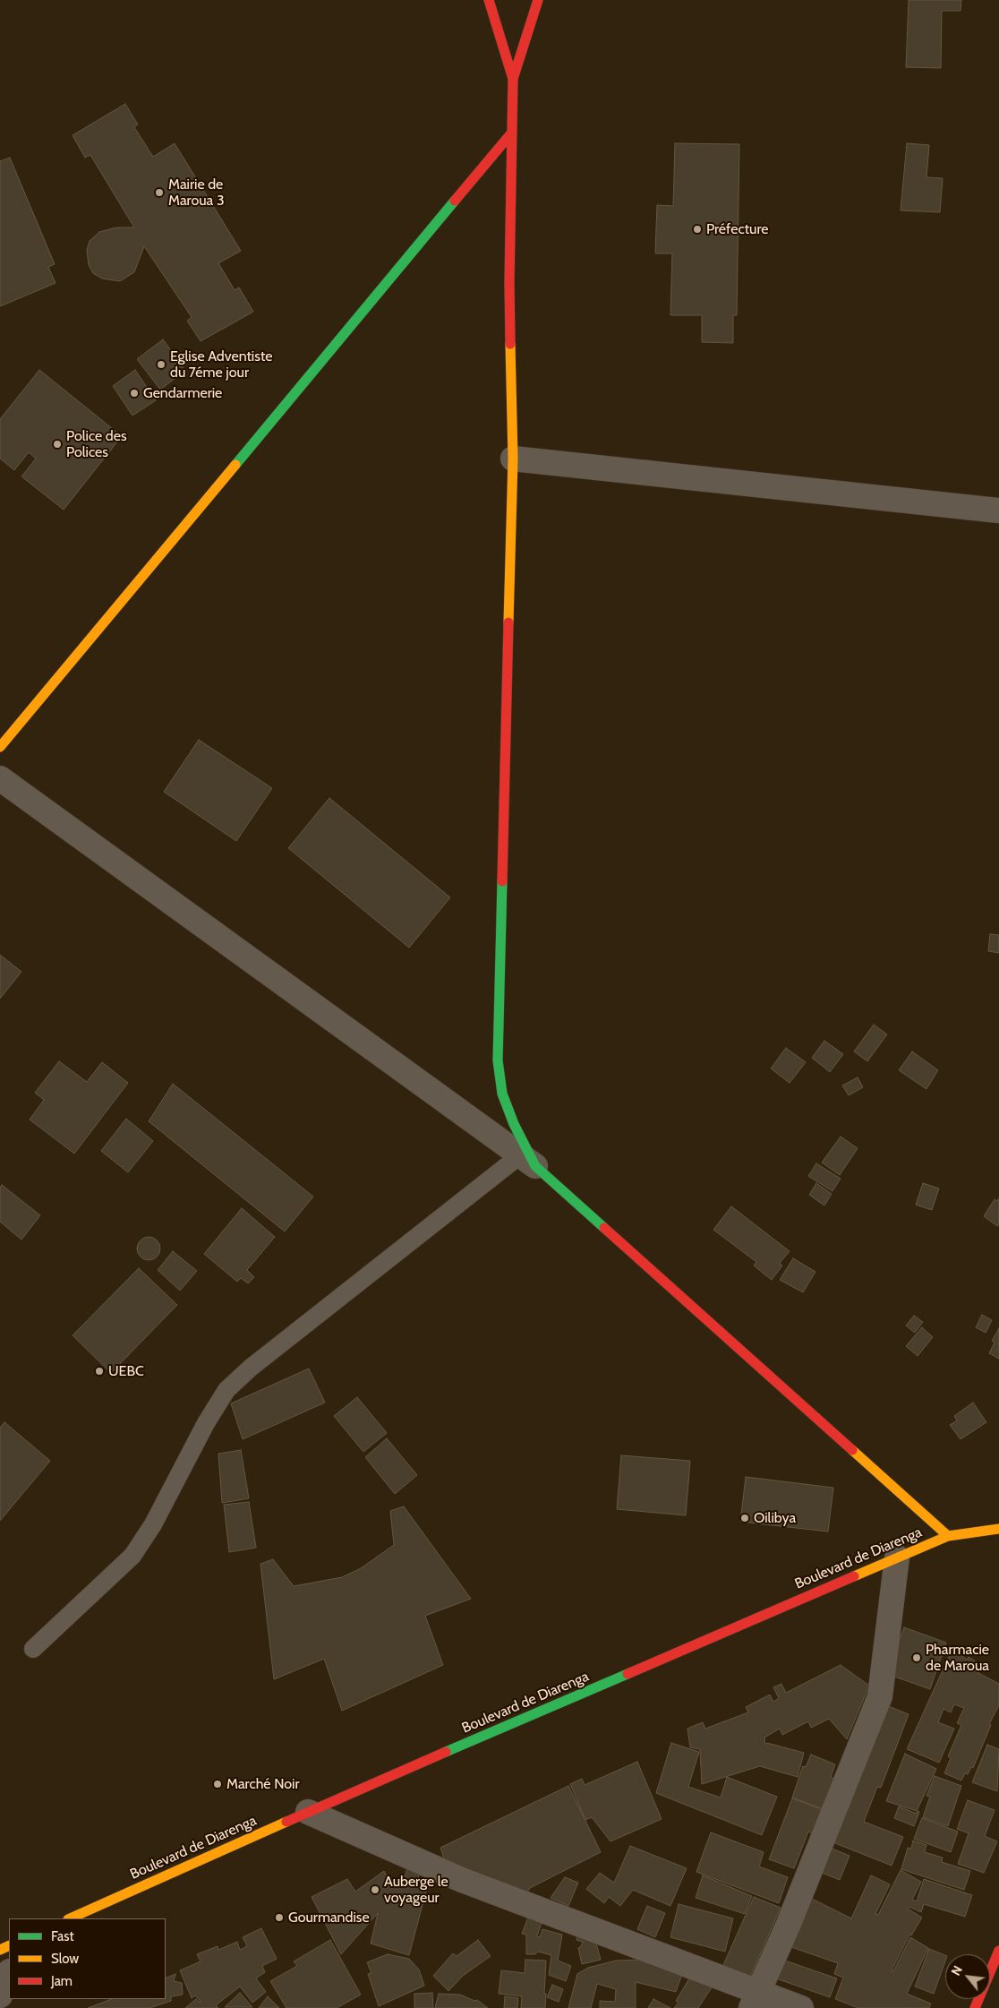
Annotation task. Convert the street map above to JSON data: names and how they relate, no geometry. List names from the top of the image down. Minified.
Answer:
{"streets":{"main road":["Boulevard de Diarenga"]},"places":["Mairie de Maroua 3","Préfecture","Eglise Adventiste du 7éme jour","Gendarmerie","Police des Polices","UEBC","Oilibya","Pharmacie de Maroua","Marché Noir","Auberge le voyageur","Gourmandise"],"legend":["Fast","Slow","Jam"],"north":"top left"}
